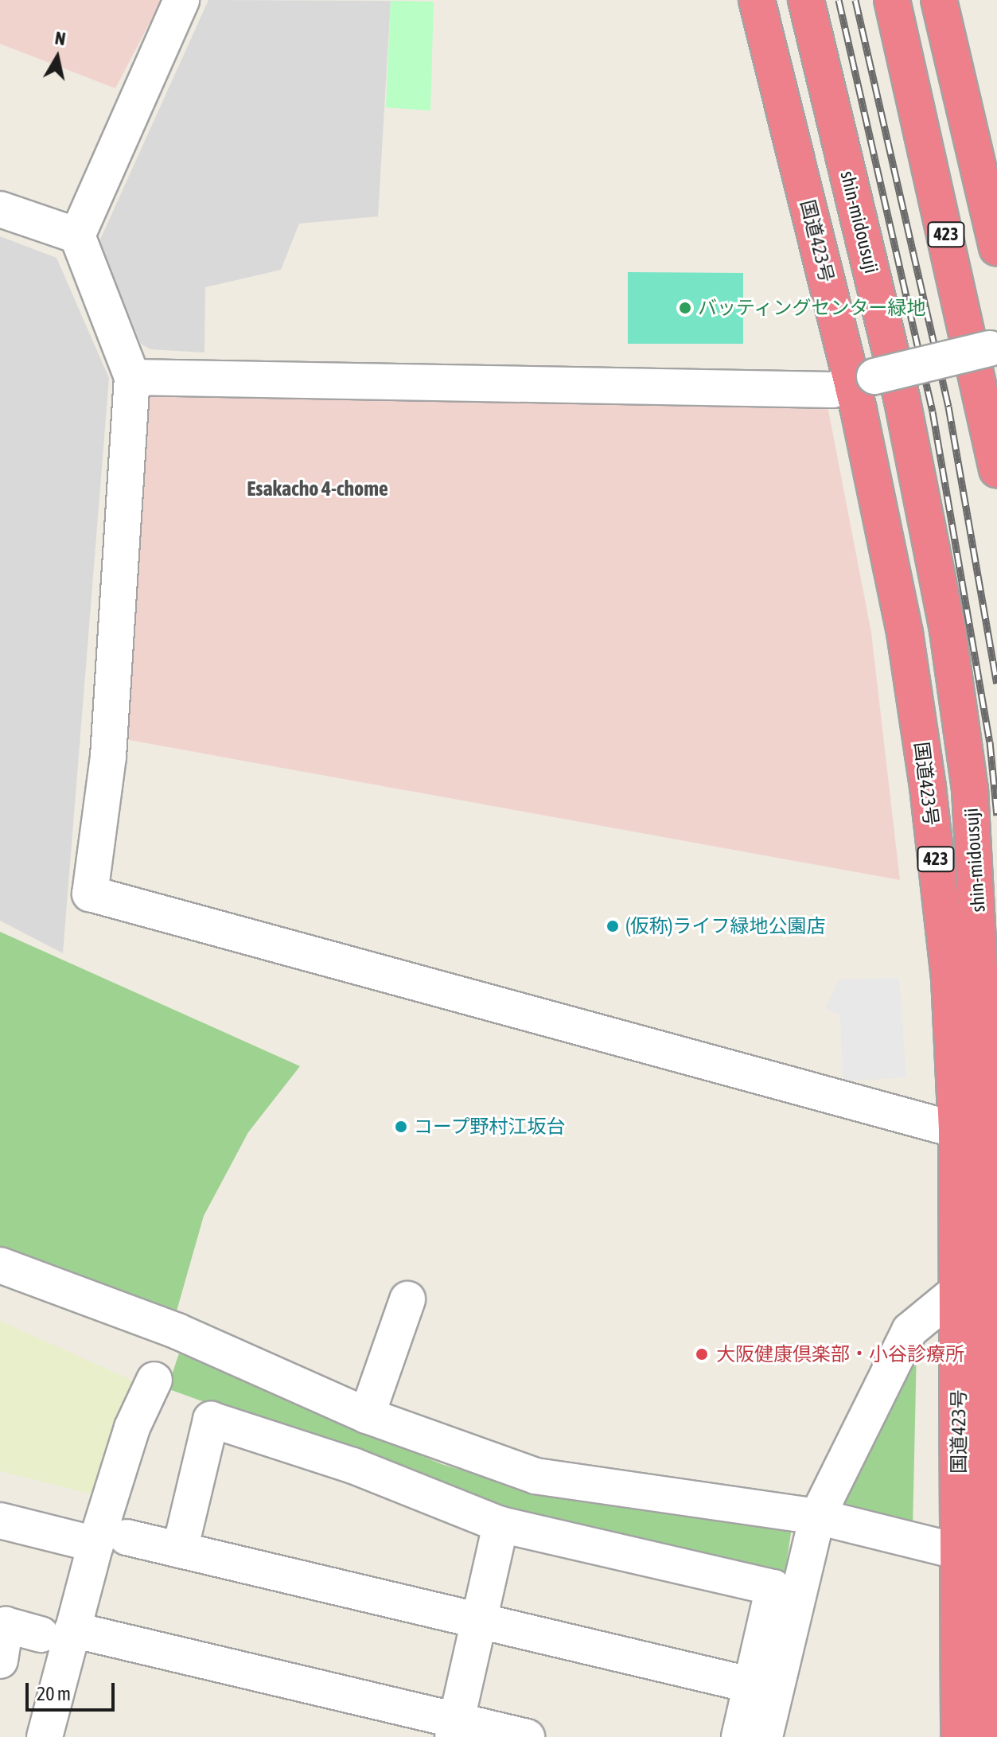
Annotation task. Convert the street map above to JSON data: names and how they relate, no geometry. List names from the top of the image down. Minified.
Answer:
{"streets":{"highway":["shin-midousuji","423","国道423号"]},"districts":["Esakacho 4-chome"],"places":["バッティングセンター緑地","(仮称)ライフ緑地公園店","コープ野村江坂台","大阪健康倶楽部・小谷診療所"],"scale_bar":"20 m","north":"top"}
